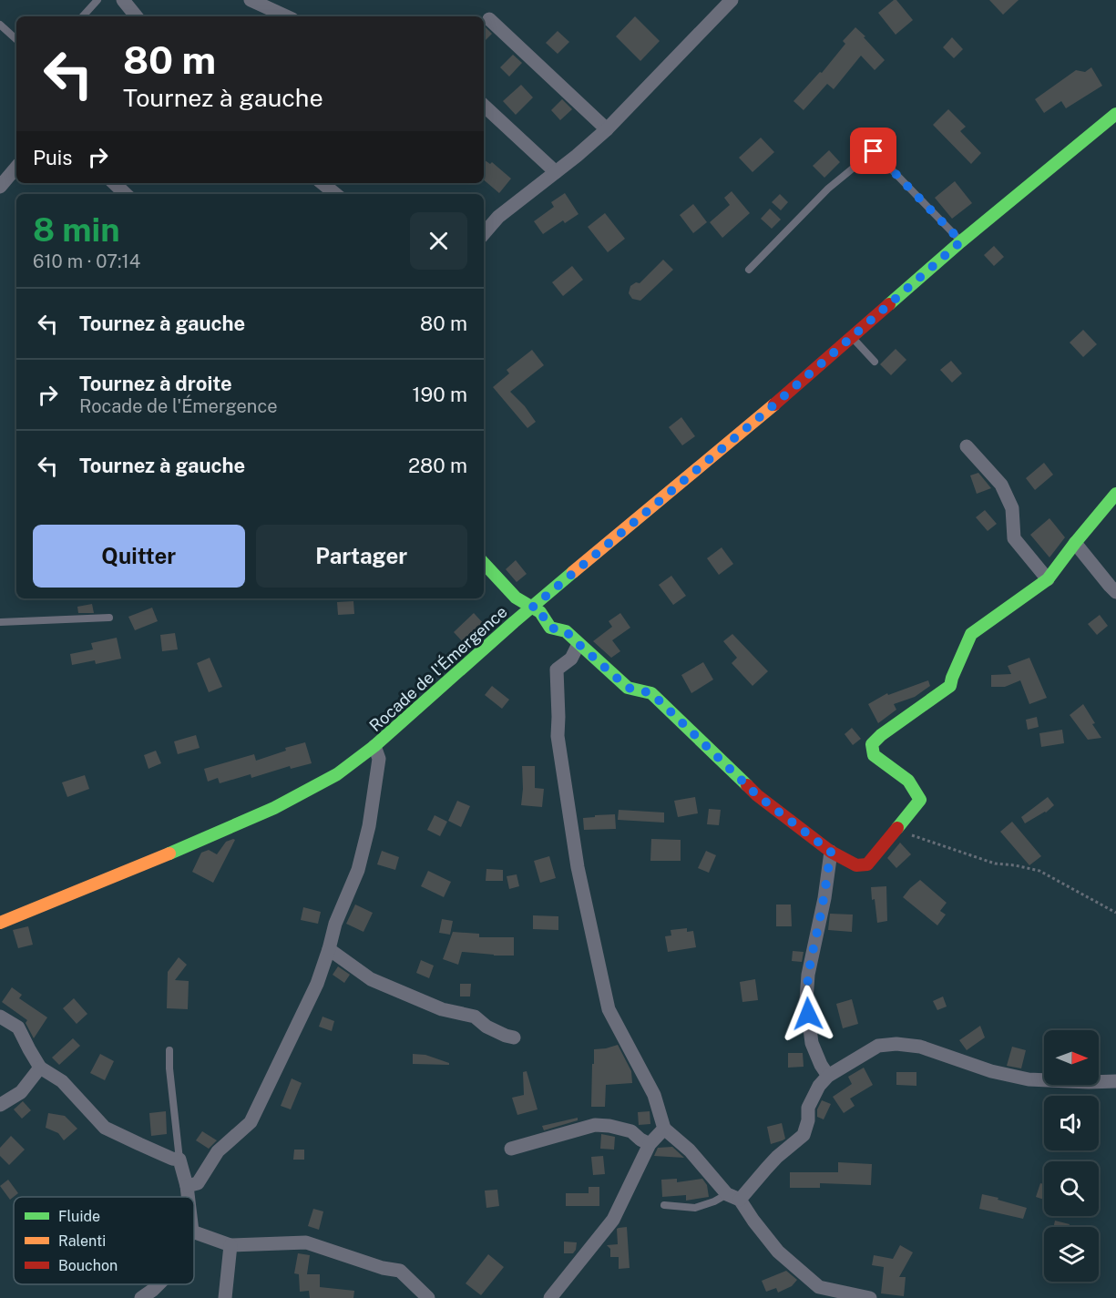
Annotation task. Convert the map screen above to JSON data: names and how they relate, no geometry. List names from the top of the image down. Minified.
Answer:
{"streets":{"street":["Rocade de l'Émergence"]},"legend":["Fluide","Ralenti","Bouchon"],"north":"right","page":{"turn":["80 m","Tournez à gauche"],"then":"Puis","heading":["8 min","610 m · 07:14"],"list":[{"name":"Tournez à gauche","value":"80 m"},{"name":"Tournez à droite","note":"Rocade de l'Émergence","value":"190 m"},{"name":"Tournez à gauche","value":"280 m"}],"buttons":["Quitter","Partager"]}}
